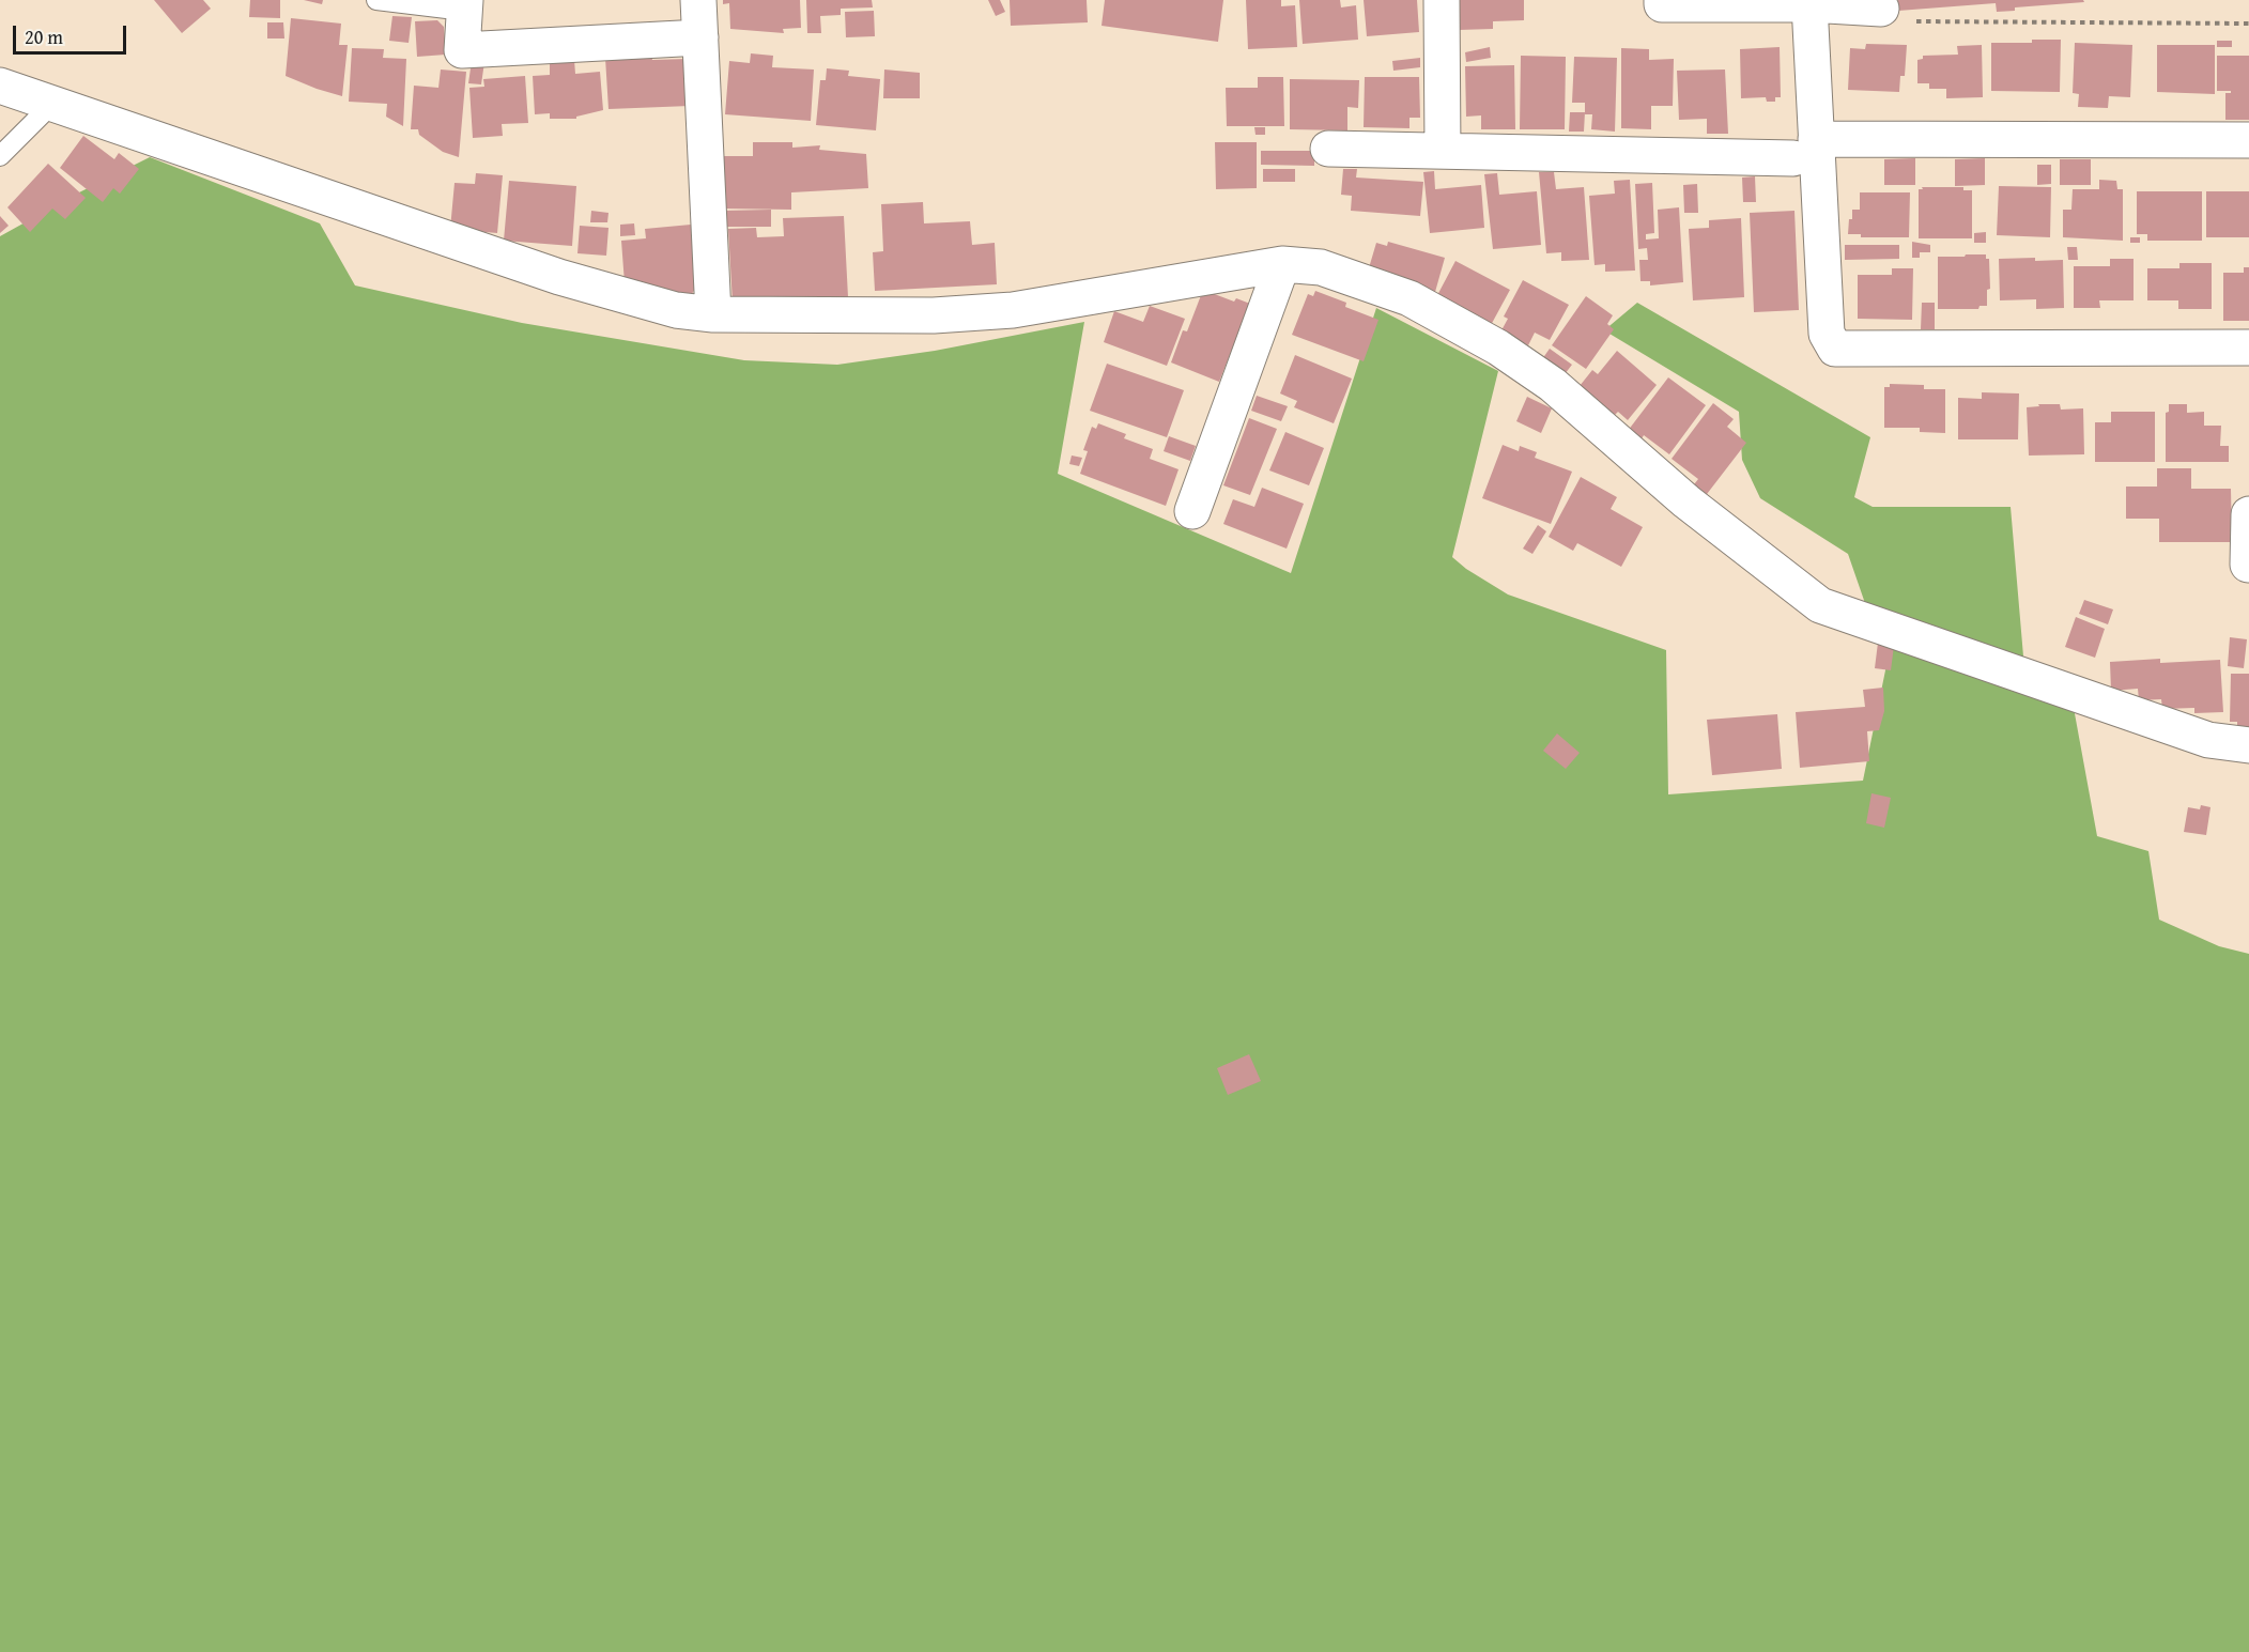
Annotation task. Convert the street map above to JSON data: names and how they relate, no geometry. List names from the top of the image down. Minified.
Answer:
{"scale_bar":"20 m"}
